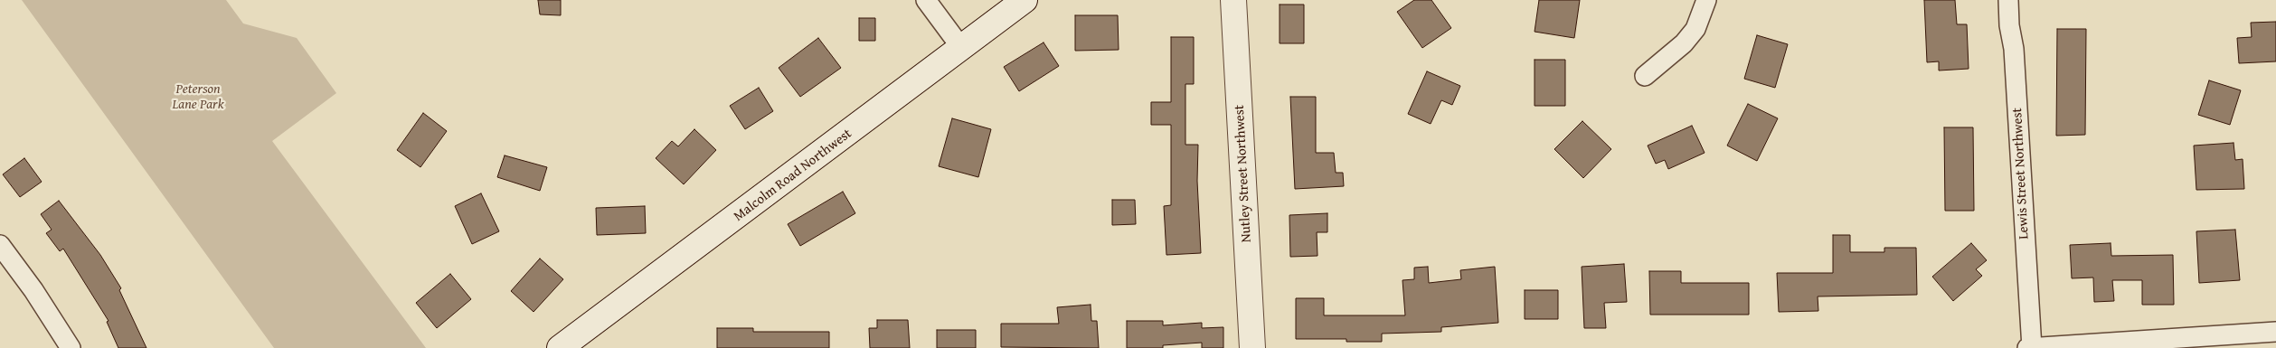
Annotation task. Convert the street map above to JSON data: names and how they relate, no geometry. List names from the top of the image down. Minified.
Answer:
{"streets":{"main road":["Nutley Street Northwest","Malcolm Road Northwest"],"street":["Lewis Street Northwest"]},"parks":["Peterson Lane Park"]}
